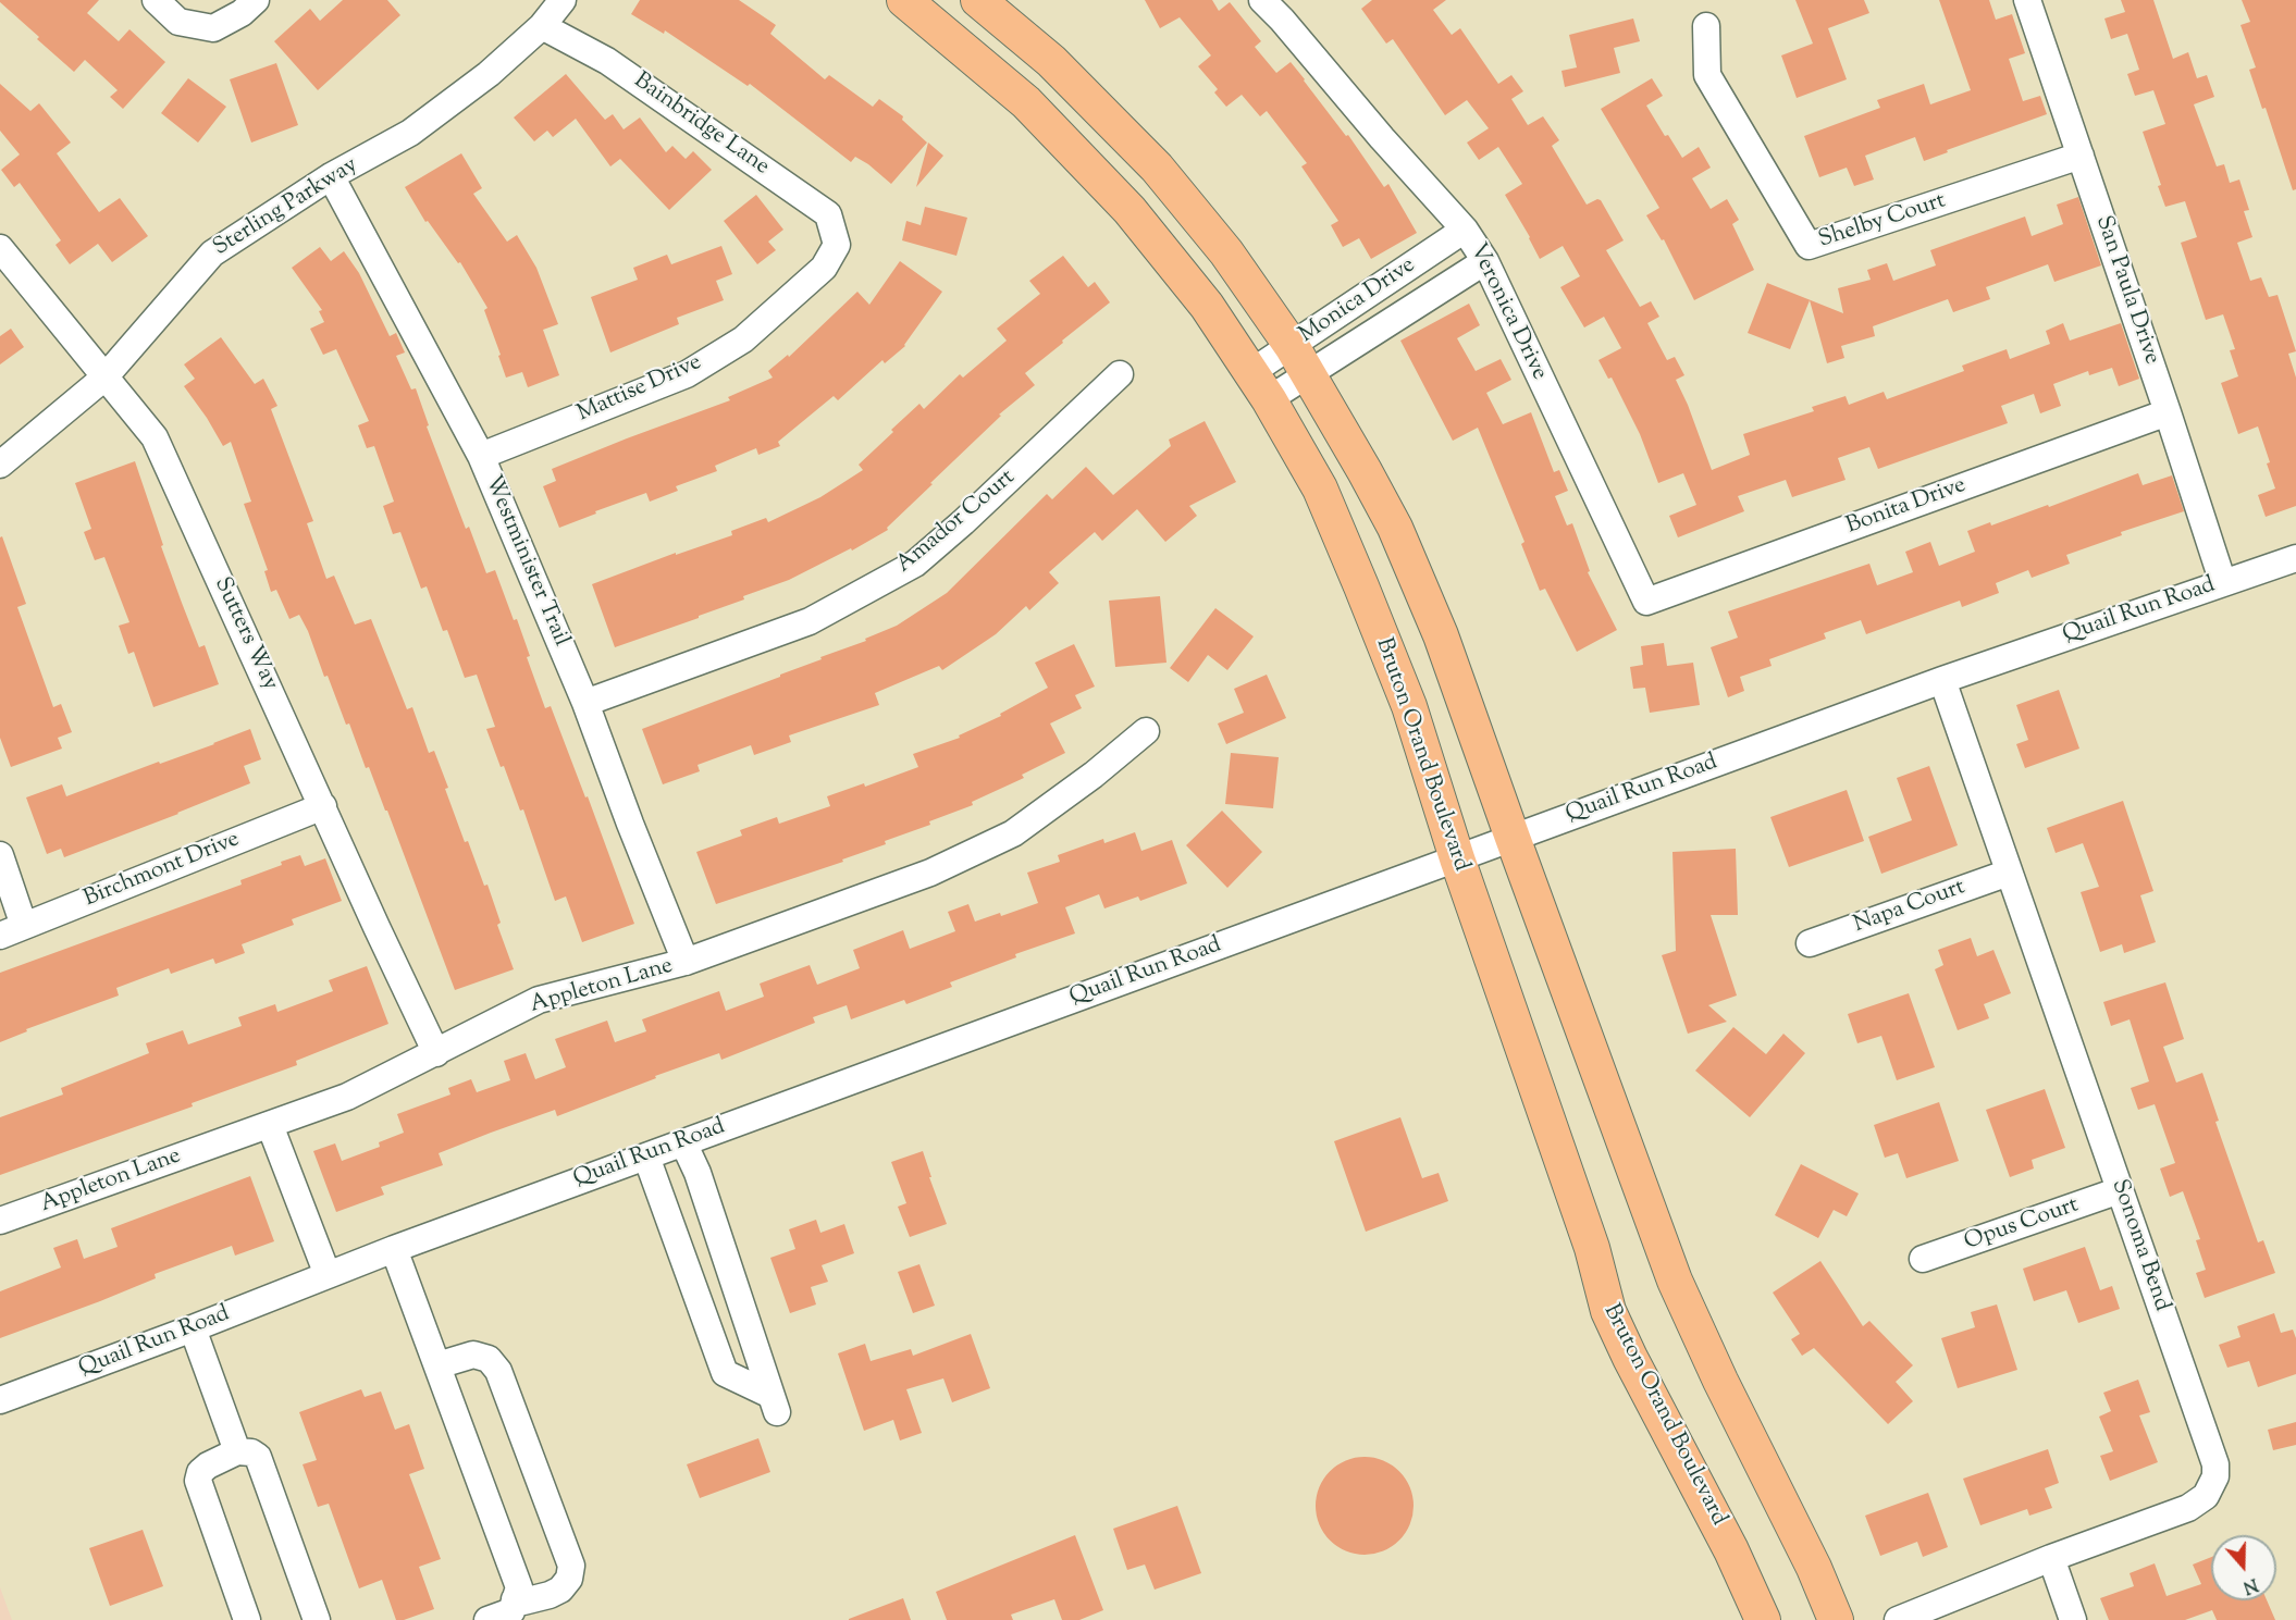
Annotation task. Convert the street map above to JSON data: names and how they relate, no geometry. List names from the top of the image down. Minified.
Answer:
{"streets":{"main road":["Bruton Orand Boulevard"],"street":["Bainbridge Lane","Sterling Parkway","Shelby Court","San Paula Drive","Monica Drive","Veronica Drive","Mattise Drive","Bonita Drive","Amador Court","Westminister Trail","Quail Run Road","Sutters Way","Birchmont Drive","Napa Court","Appleton Lane","Opus Court","Sonoma Bend"]},"crossings":[["Bainbridge Lane","Sterling Parkway"],["Bainbridge Lane","Mattise Drive"],["Sterling Parkway","Westminister Trail"],["Sterling Parkway","Sutters Way"],["Shelby Court","San Paula Drive"],["San Paula Drive","Bonita Drive"],["San Paula Drive","Quail Run Road"],["Monica Drive","Veronica Drive"],["Monica Drive","Bruton Orand Boulevard"],["Veronica Drive","Bonita Drive"],["Mattise Drive","Westminister Trail"],["Amador Court","Westminister Trail"],["Westminister Trail","Appleton Lane"],["Quail Run Road","Bruton Orand Boulevard"],["Quail Run Road","Sonoma Bend"],["Sutters Way","Birchmont Drive"],["Sutters Way","Appleton Lane"],["Napa Court","Sonoma Bend"],["Opus Court","Sonoma Bend"]],"north":"bottom"}
